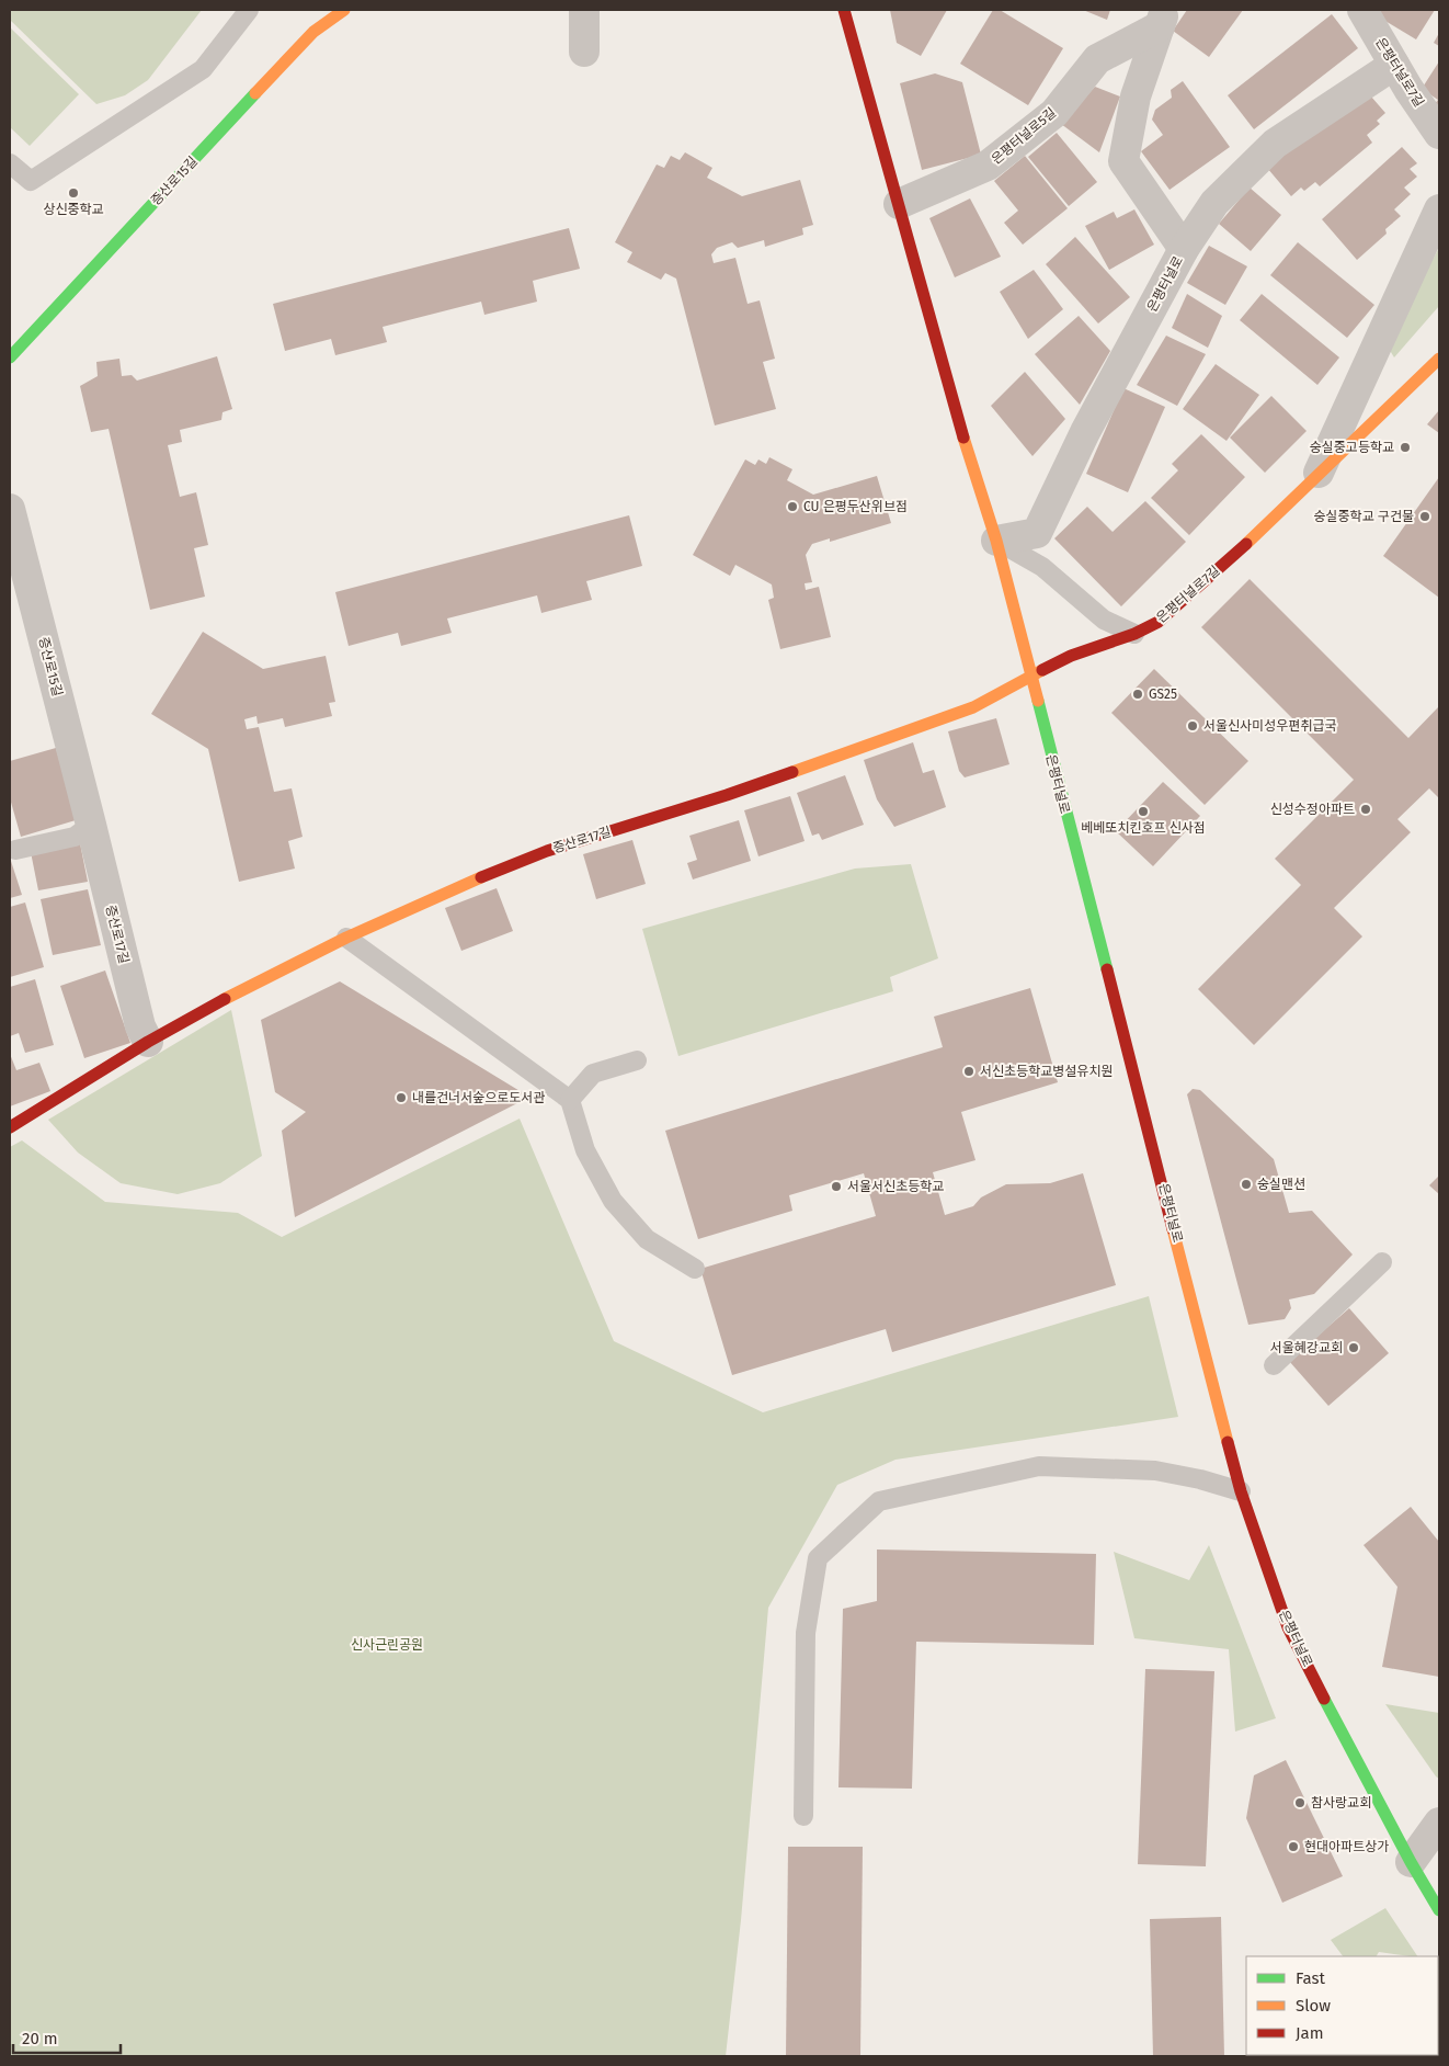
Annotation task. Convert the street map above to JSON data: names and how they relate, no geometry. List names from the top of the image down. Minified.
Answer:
{"streets":{"main road":["은평터널로7길","증산로15길","은평터널로","증산로17길"],"street":["은평터널로5길"]},"crossings":[["은평터널로7길","은평터널로"],["은평터널로7길","증산로17길"],["은평터널로5길","은평터널로"],["증산로15길","증산로17길"],["은평터널로","증산로17길"]],"parks":["신사근린공원"],"places":["상신중학교","숭실중고등학교","CU 은평두산위브점","숭실중학교 구건물","GS25","서울신사미성우편취급국","신성수정아파트","베베또치킨호프 신사점","서신초등학교병설유치원","내를건너서숲으로도서관","숭실맨션","서울서신초등학교","서울혜강교회","참사랑교회","현대아파트상가"],"legend":["Fast","Slow","Jam"],"scale_bar":"20 m"}
